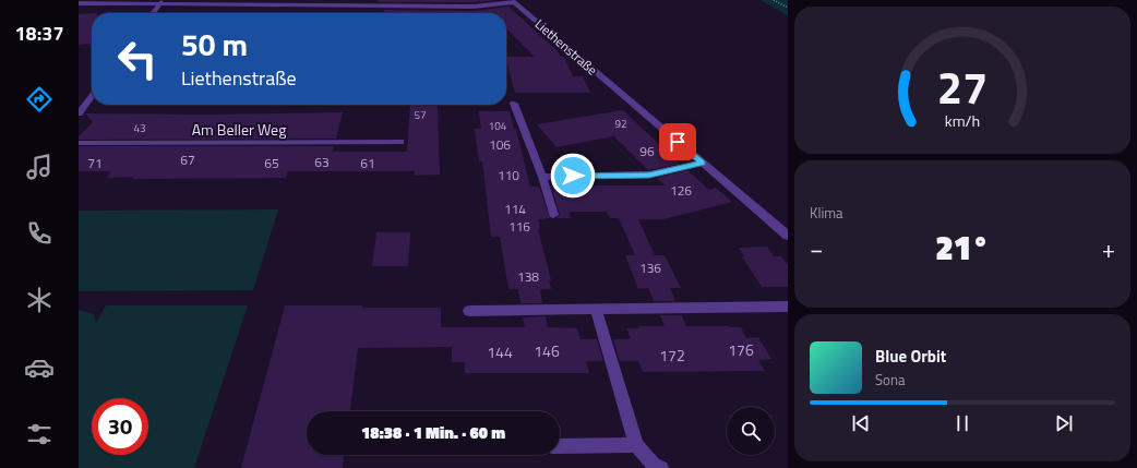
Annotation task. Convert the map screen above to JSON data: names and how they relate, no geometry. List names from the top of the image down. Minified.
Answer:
{"streets":{"street":["Liethenstraße","Am Beller Weg"]},"house_numbers":["57","92","104","43","106","96","67","63","71","65","61","110","126","114","116","136","138","176","146","144","172"],"page":{"tabs":"18:37","turn":["50 m","Liethenstraße"],"tile":"Klima","heat":["−","21°","+"],"song":["Blue Orbit","Sona"],"limit":"30","trip":"18:38 · 1 Min. · 60 m","gauge":["27","km/h"]}}
